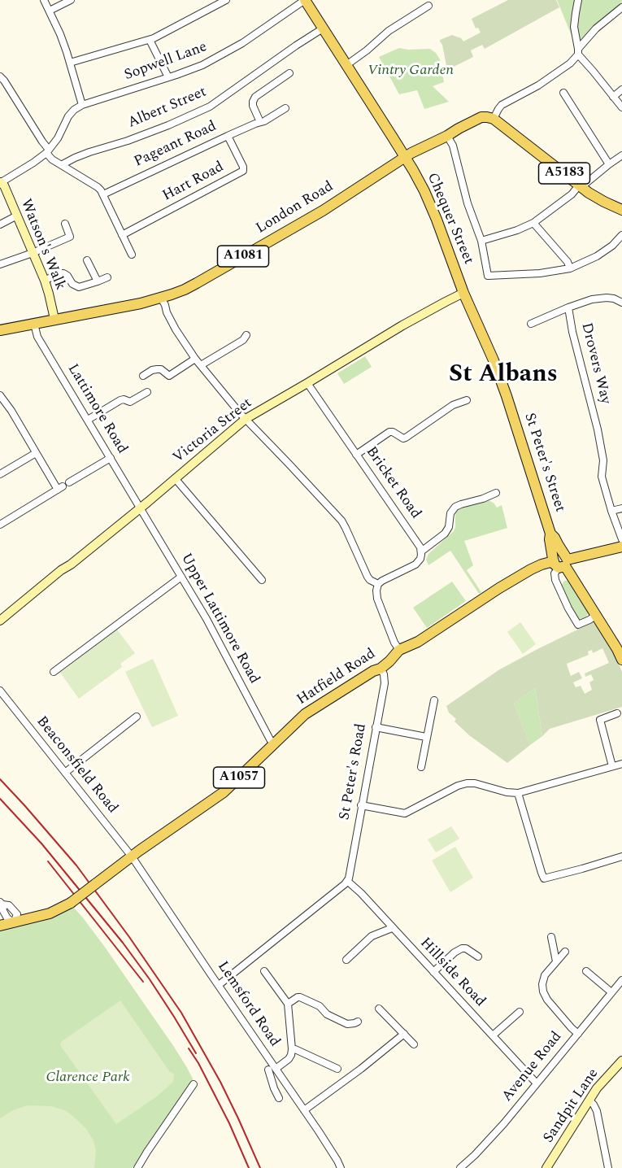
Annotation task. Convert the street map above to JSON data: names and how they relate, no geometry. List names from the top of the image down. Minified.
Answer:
{"streets":{"main road":["A5183","London Road","Chequer Street","Watson's Walk","A1081","Victoria Street","St Peter's Street","Hatfield Road","A1057","Sandpit Lane"],"street":["Sopwell Lane","Albert Street","Pageant Road","Hart Road","Drovers Way","Lattimore Road","Bricket Road","Upper Lattimore Road","Beaconsfield Road","St Peter's Road","Hillside Road","Lemsford Road","Avenue Road"]},"crossings":[["Sopwell Lane","Chequer Street"],["Albert Street","Chequer Street"],["Pageant Road","Hart Road"],["A5183","London Road"],["London Road","Chequer Street"],["London Road","Watson's Walk"],["London Road","Lattimore Road"],["Chequer Street","Victoria Street"],["Chequer Street","St Peter's Street"],["Lattimore Road","Victoria Street"],["Lattimore Road","Upper Lattimore Road"],["Victoria Street","St Peter's Street"],["Victoria Street","Bricket Road"],["Victoria Street","Upper Lattimore Road"],["St Peter's Street","Hatfield Road"],["Upper Lattimore Road","Hatfield Road"],["Hatfield Road","Beaconsfield Road"],["Hatfield Road","St Peter's Road"],["Hatfield Road","Lemsford Road"],["Beaconsfield Road","Lemsford Road"],["St Peter's Road","Hillside Road"],["Hillside Road","Avenue Road"]],"districts":["St Albans"],"parks":["Vintry Garden","Clarence Park"]}
